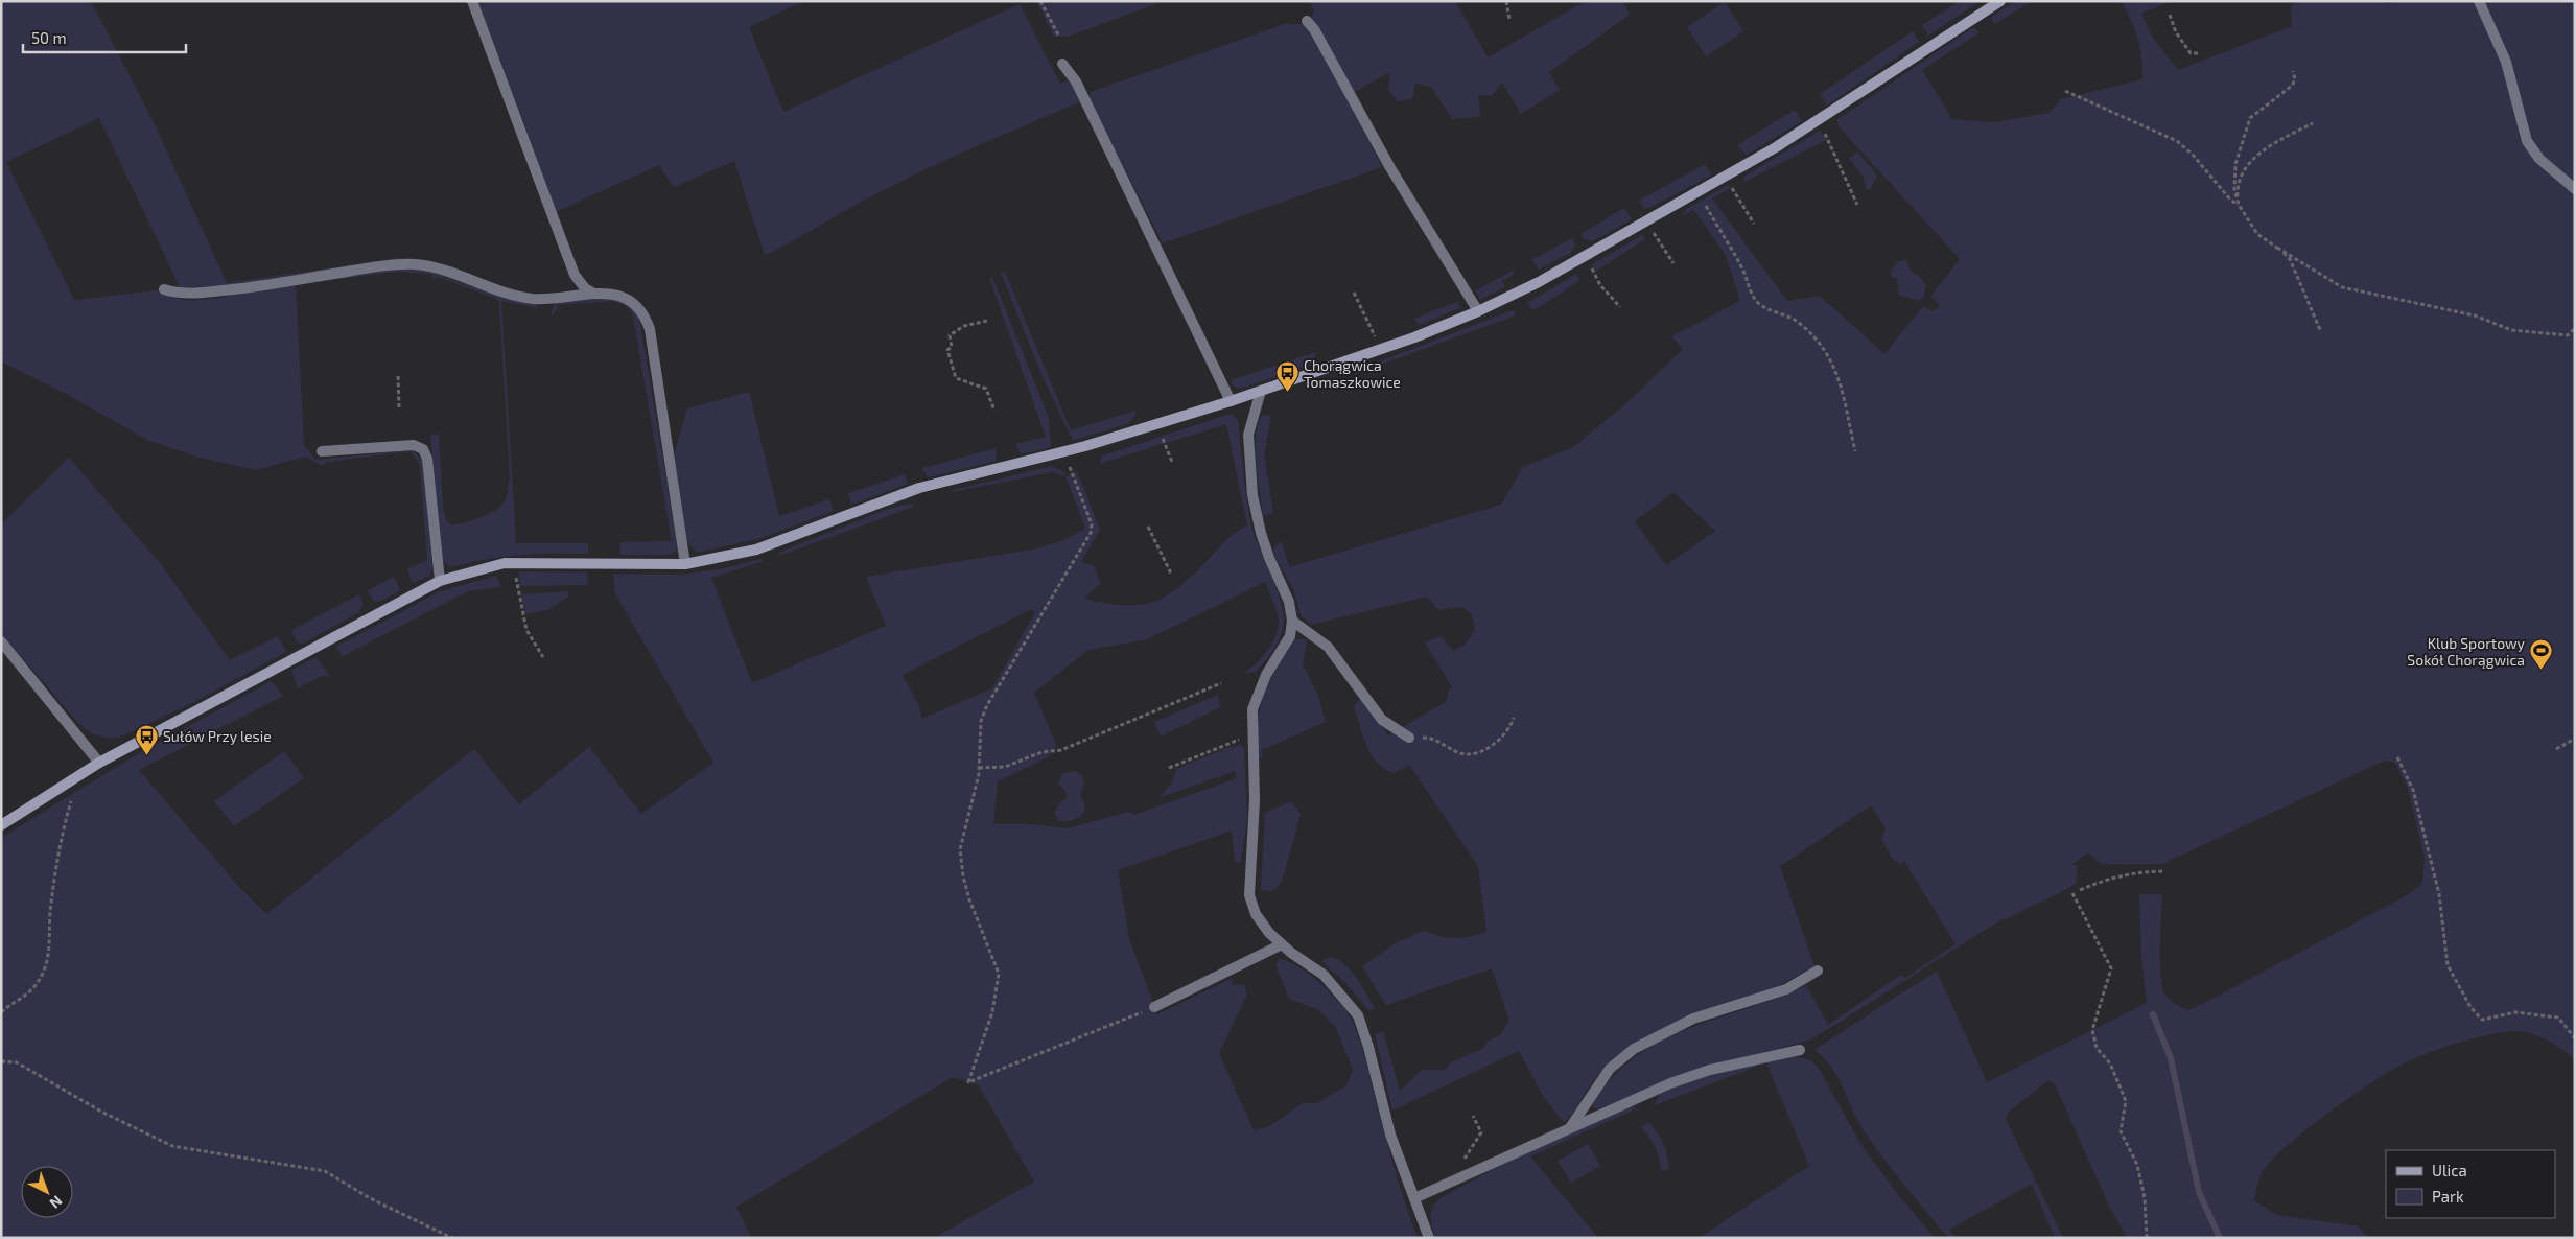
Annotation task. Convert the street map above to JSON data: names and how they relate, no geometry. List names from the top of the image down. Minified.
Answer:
{"places":{"bus stop":["Chorągwica Tomaszkowice","Sułów Przy lesie"],"sports":["Klub Sportowy Sokół Chorągwica"]},"legend":["Ulica","Park"],"scale_bar":"50 m","north":"bottom right"}
